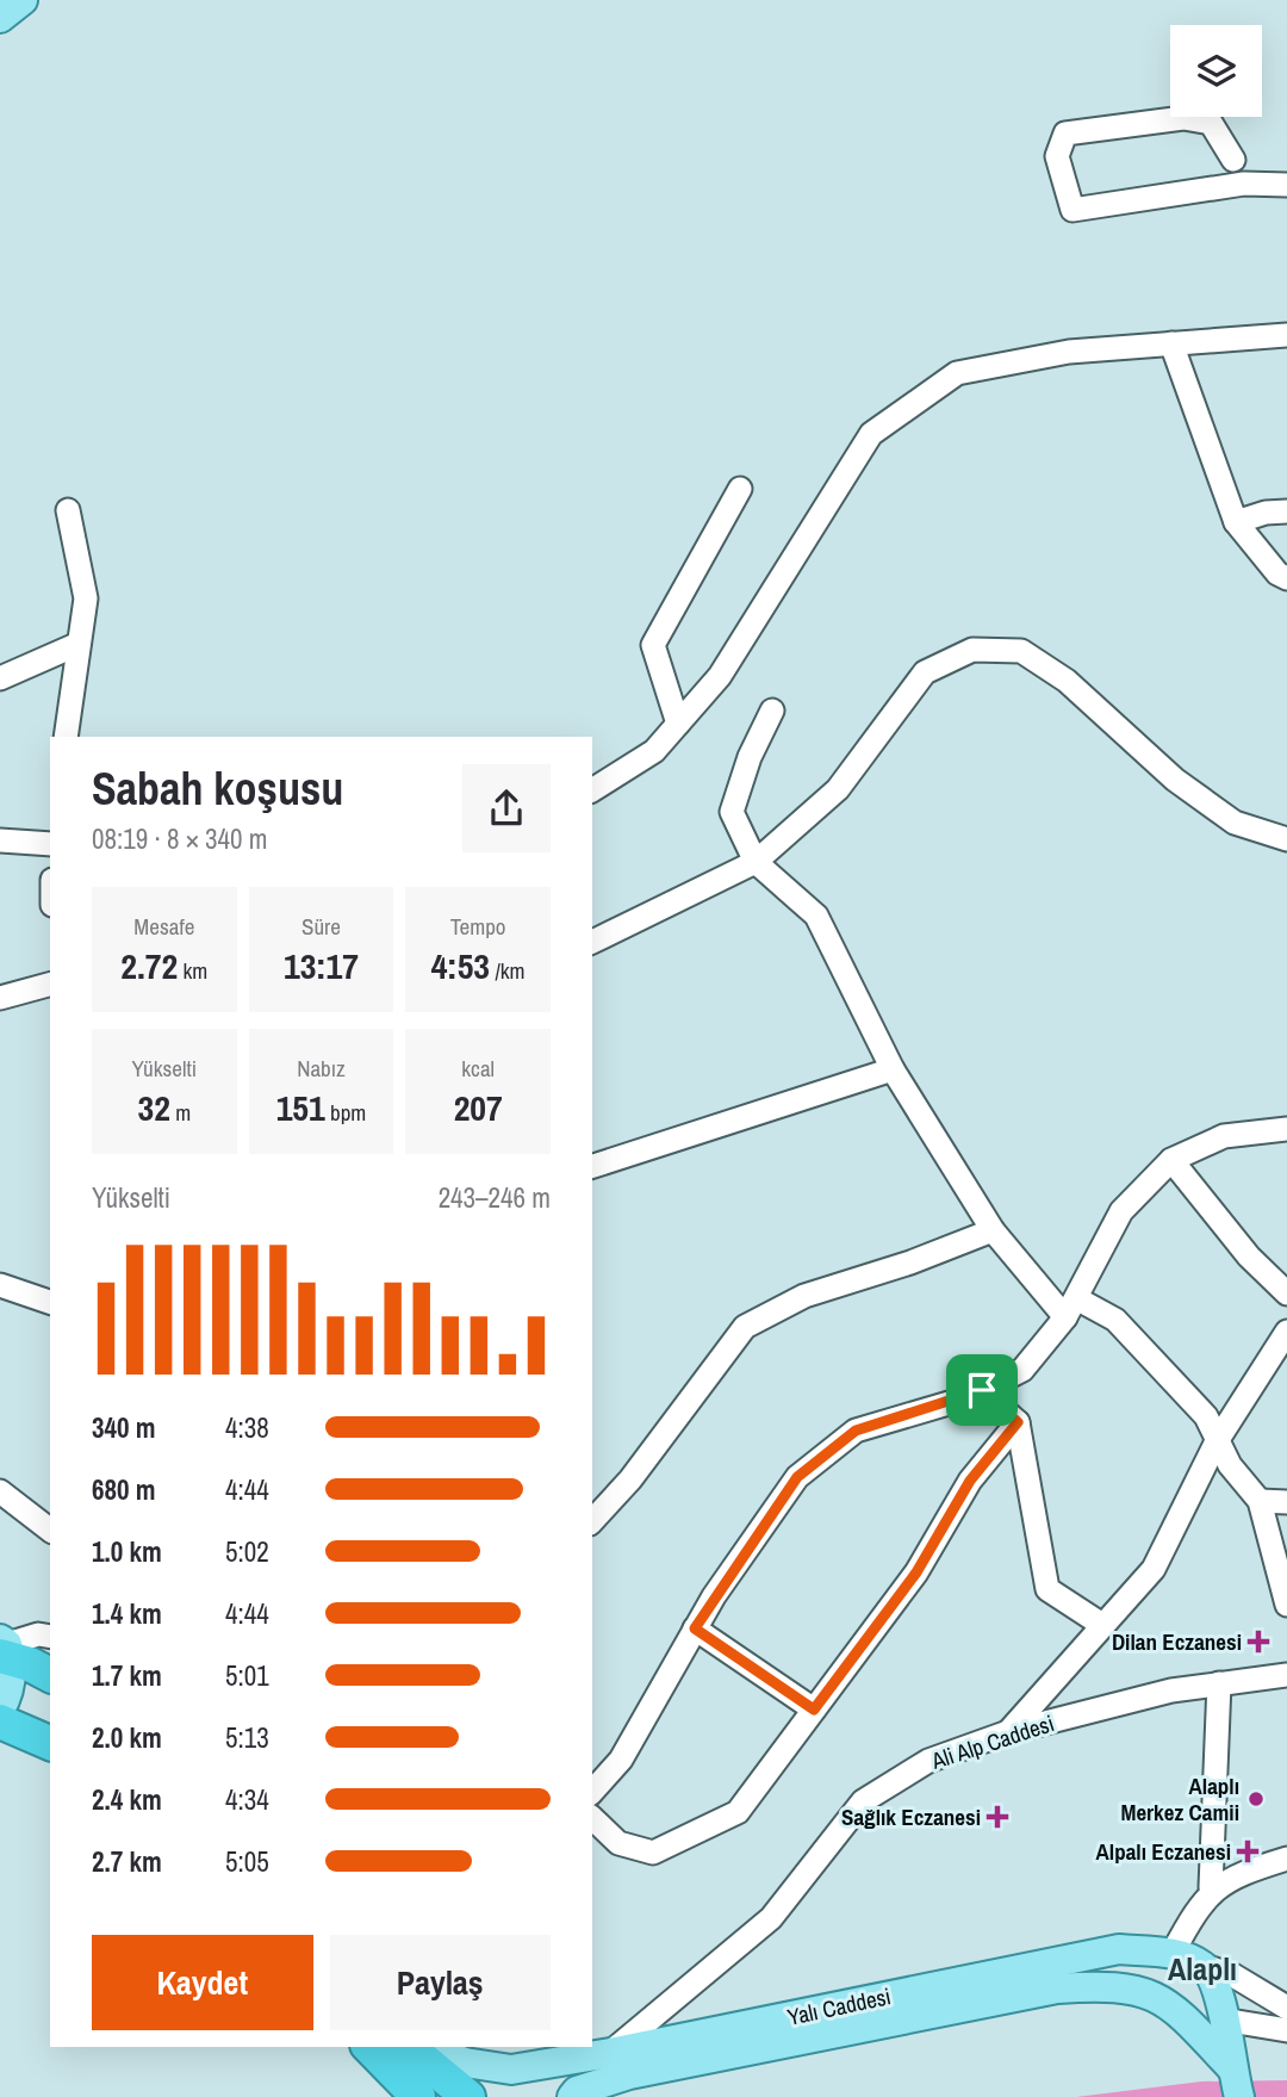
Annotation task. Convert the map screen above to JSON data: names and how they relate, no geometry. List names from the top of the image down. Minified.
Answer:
{"streets":{"main road":["Yalı Caddesi"],"street":["Ali Alp Caddesi"]},"crossings":[["Ali Alp Caddesi","Yalı Caddesi"]],"districts":["Alaplı"],"places":{"health":["Dilan Eczanesi","Sağlık Eczanesi","Alpalı Eczanesi"],"other":["Alaplı Merkez Camii"]},"page":{"heading":["Sabah koşusu","08:19 · 8 × 340 m"],"stats":[["Mesafe","2.72 km"],["Süre","13:17"],["Tempo","4:53 /km"],["Yükselti","32 m"],["Nabız","151 bpm"],["kcal","207"]],"chart":["Yükselti","243–246 m"],"list":[{"name":"340 m","note":"4:38"},{"name":"680 m","note":"4:44"},{"name":"1.0 km","note":"5:02"},{"name":"1.4 km","note":"4:44"},{"name":"1.7 km","note":"5:01"},{"name":"2.0 km","note":"5:13"},{"name":"2.4 km","note":"4:34"},{"name":"2.7 km","note":"5:05"}],"buttons":["Kaydet","Paylaş"]}}
